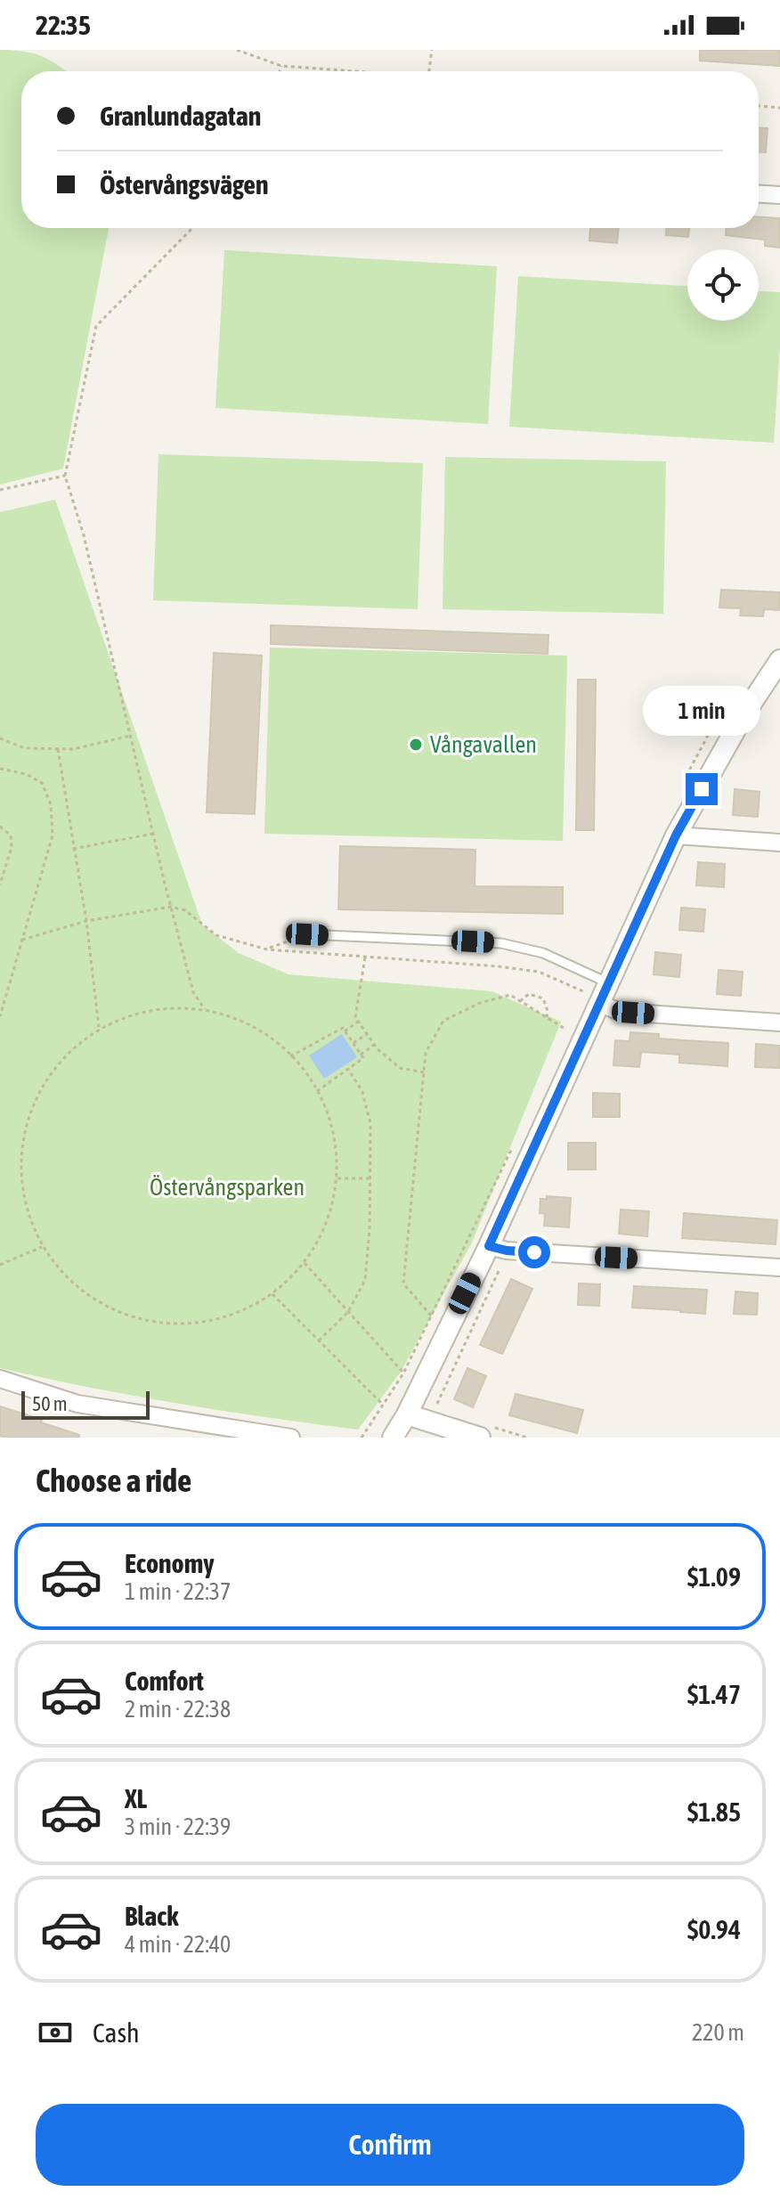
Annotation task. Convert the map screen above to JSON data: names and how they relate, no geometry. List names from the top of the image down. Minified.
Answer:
{"parks":["Östervångsparken"],"places":["Vångavallen"],"scale_bar":"50 m","page":{"status":"22:35","banner":["Granlundagatan","Östervångsvägen"],"bubble":"1 min","scale":"50 m","heading":"Choose a ride","list":[{"name":"Economy","note":"1 min · 22:37","value":"$1.09"},{"name":"Comfort","note":"2 min · 22:38","value":"$1.47"},{"name":"XL","note":"3 min · 22:39","value":"$1.85"},{"name":"Black","note":"4 min · 22:40","value":"$0.94"}],"pay":["Cash","220 m"],"buttons":"Confirm"}}
